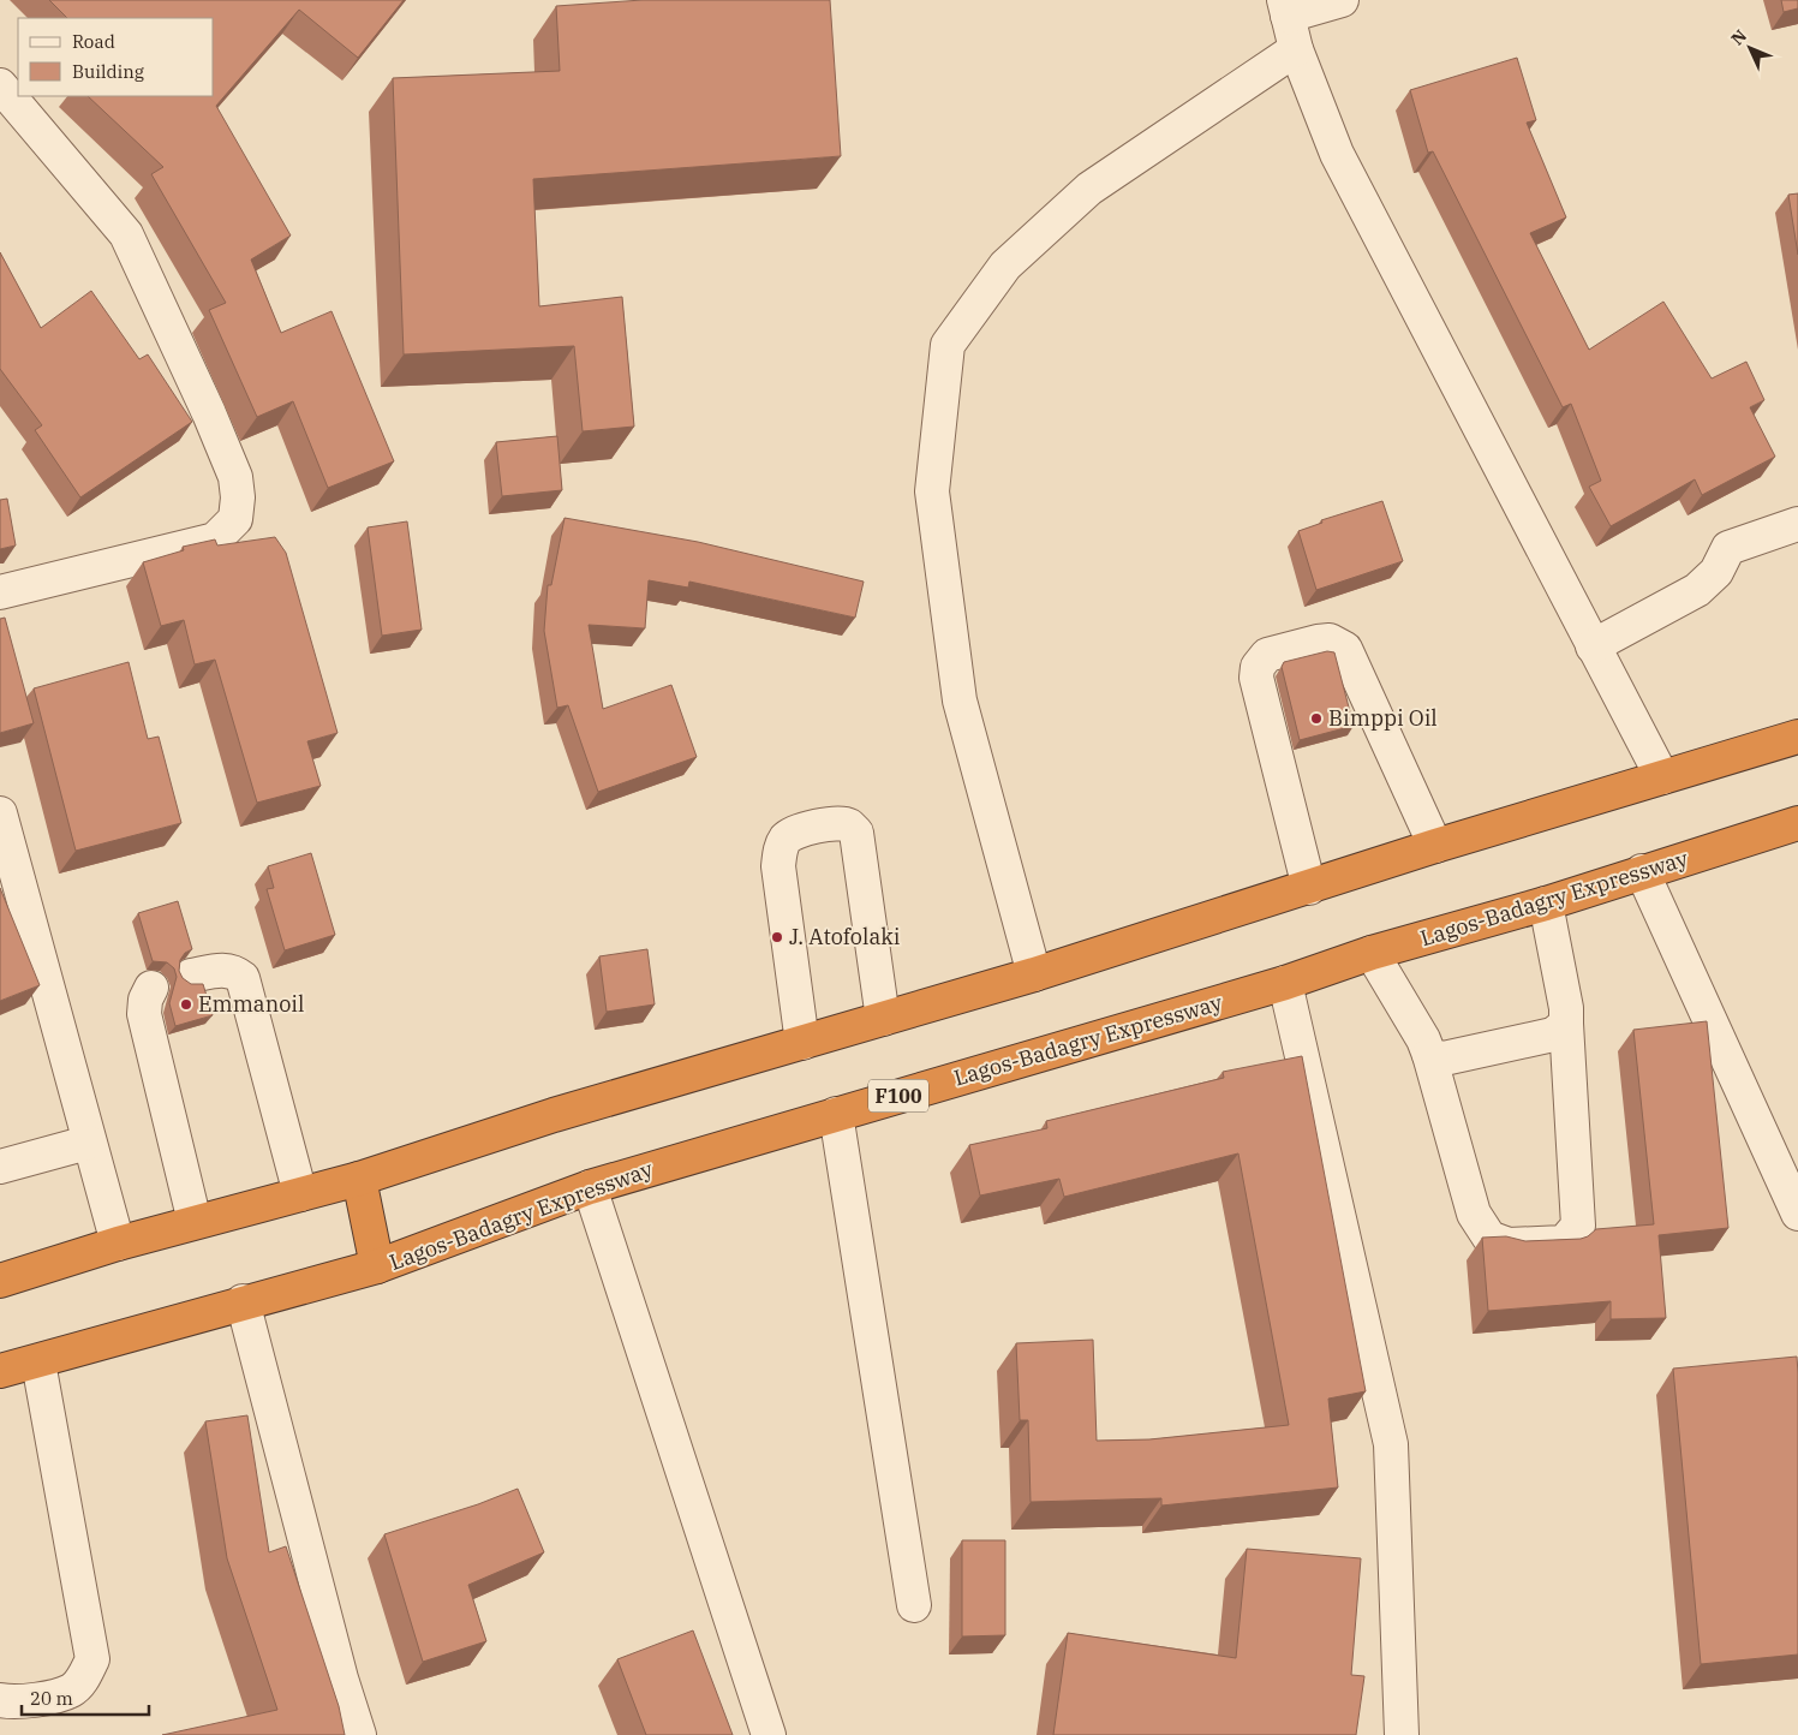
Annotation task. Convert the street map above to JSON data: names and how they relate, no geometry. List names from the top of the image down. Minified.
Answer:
{"streets":{"highway":["Lagos-Badagry Expressway","F100"]},"places":["Bimppi Oil","J. Atofolaki","Emmanoil"],"legend":["Road","Building"],"scale_bar":"20 m","north":"top left"}
